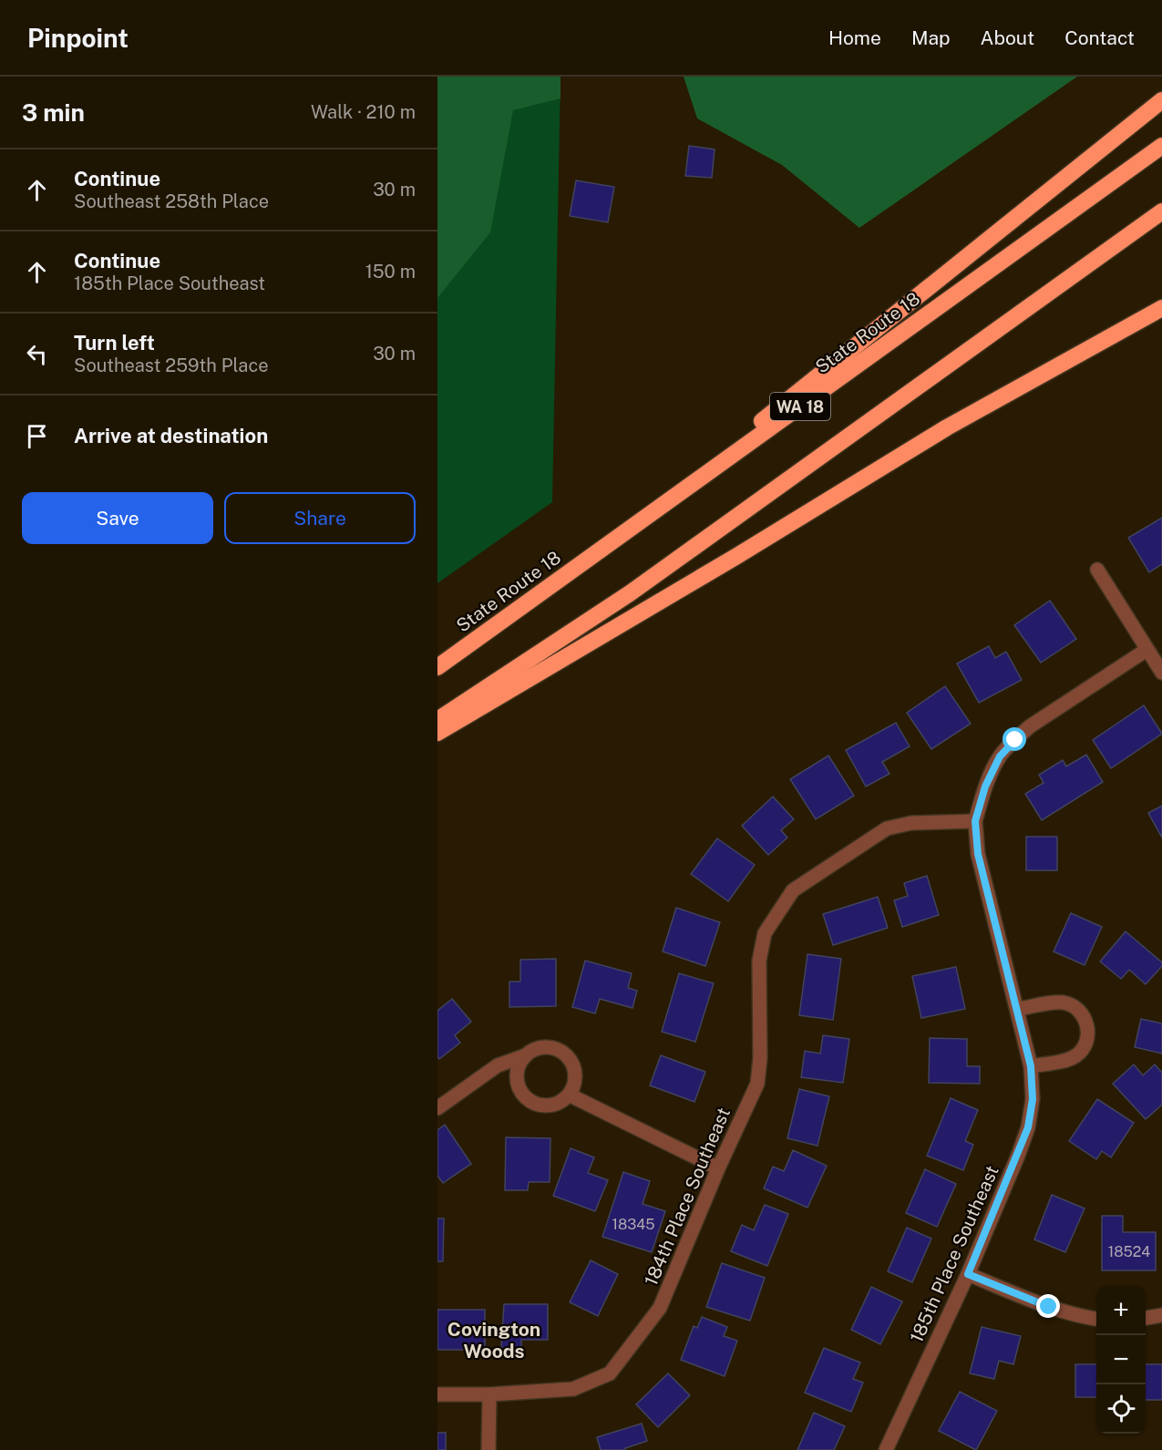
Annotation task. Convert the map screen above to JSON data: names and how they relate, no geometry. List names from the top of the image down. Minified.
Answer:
{"streets":{"highway":["State Route 18","WA 18"],"street":["184th Place Southeast","185th Place Southeast"]},"crossings":[["184th Place Southeast","185th Place Southeast"]],"districts":["Covington Woods"],"house_numbers":["18345","18524"],"page":{"header":"Pinpoint","nav":["Home","Map","About","Contact"],"heading":["3 min","Walk · 210 m"],"list":[["Continue","Southeast 258th Place","30 m"],["Continue","185th Place Southeast","150 m"],["Turn left","Southeast 259th Place","30 m"],"Arrive at destination"],"buttons":["Save","Share"],"map_buttons":["+","−"]}}
